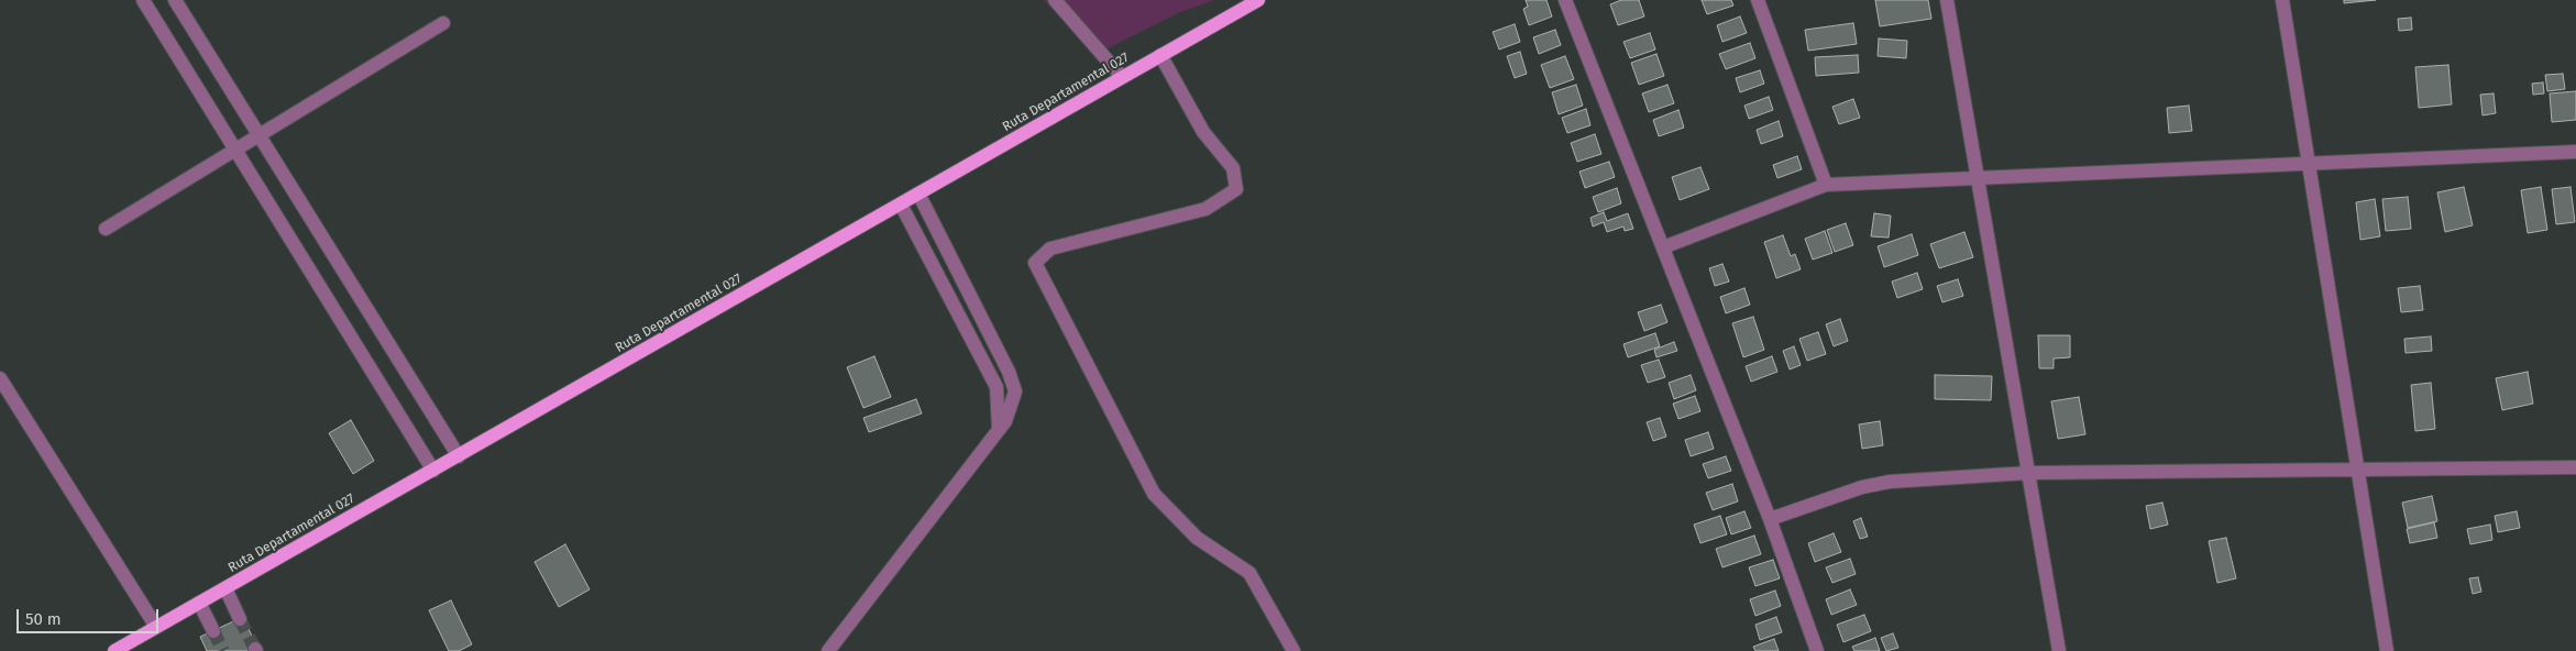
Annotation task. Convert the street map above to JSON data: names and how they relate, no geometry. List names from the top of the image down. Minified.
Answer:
{"streets":{"main road":["Ruta Departamental 027"]},"scale_bar":"50 m"}
